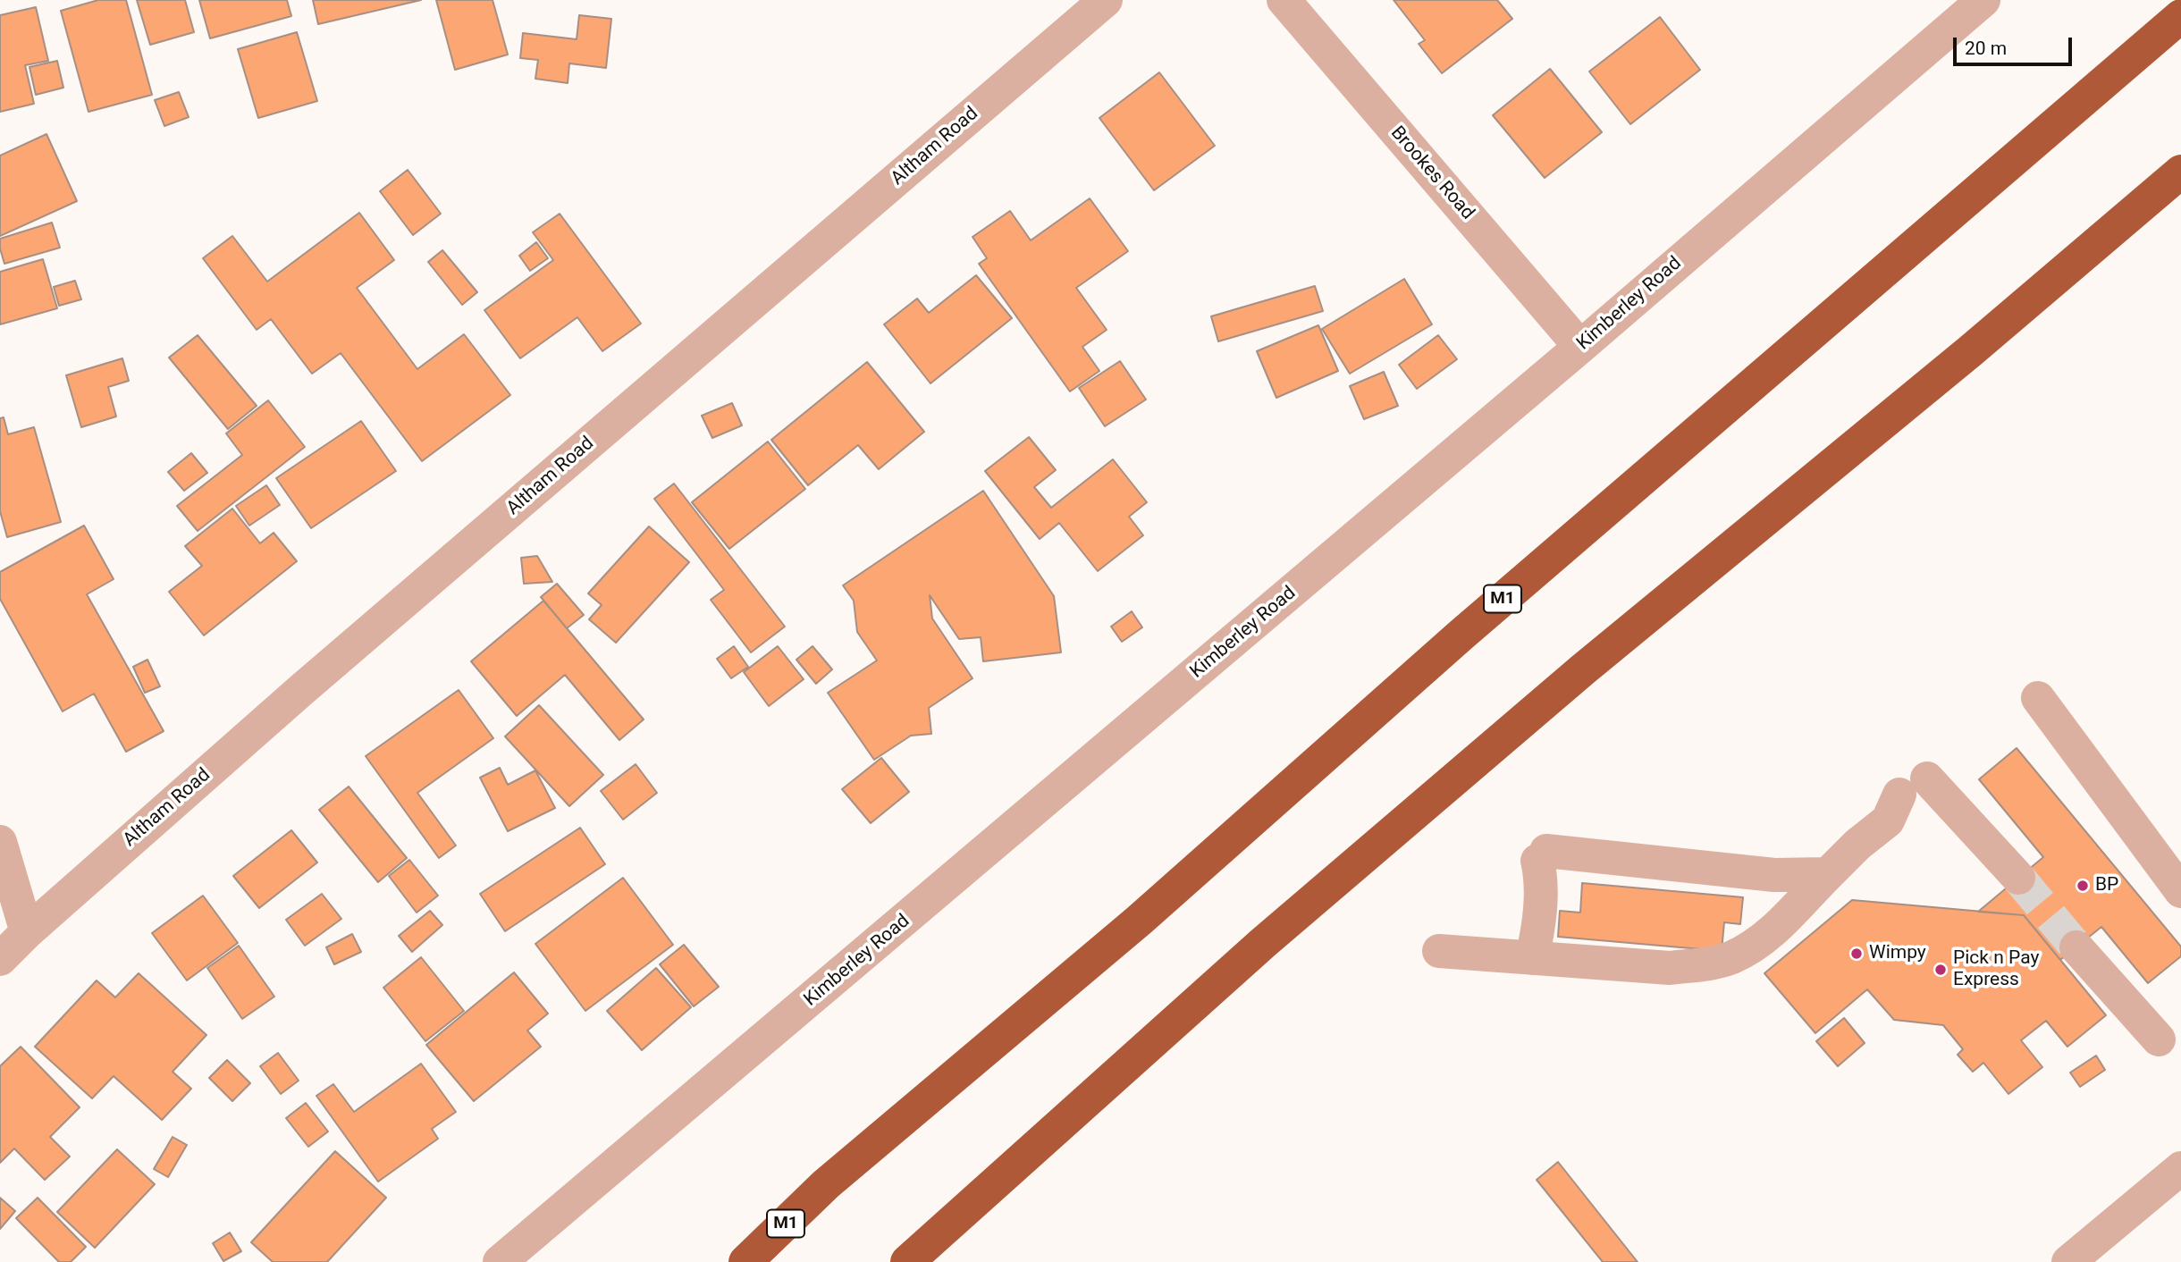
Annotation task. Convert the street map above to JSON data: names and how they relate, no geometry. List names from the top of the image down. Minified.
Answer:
{"streets":{"highway":["M1"],"street":["Altham Road","Brookes Road","Kimberley Road"]},"crossings":[["Brookes Road","Kimberley Road"]],"places":["BP","Wimpy","Pick n Pay Express"],"scale_bar":"20 m"}
